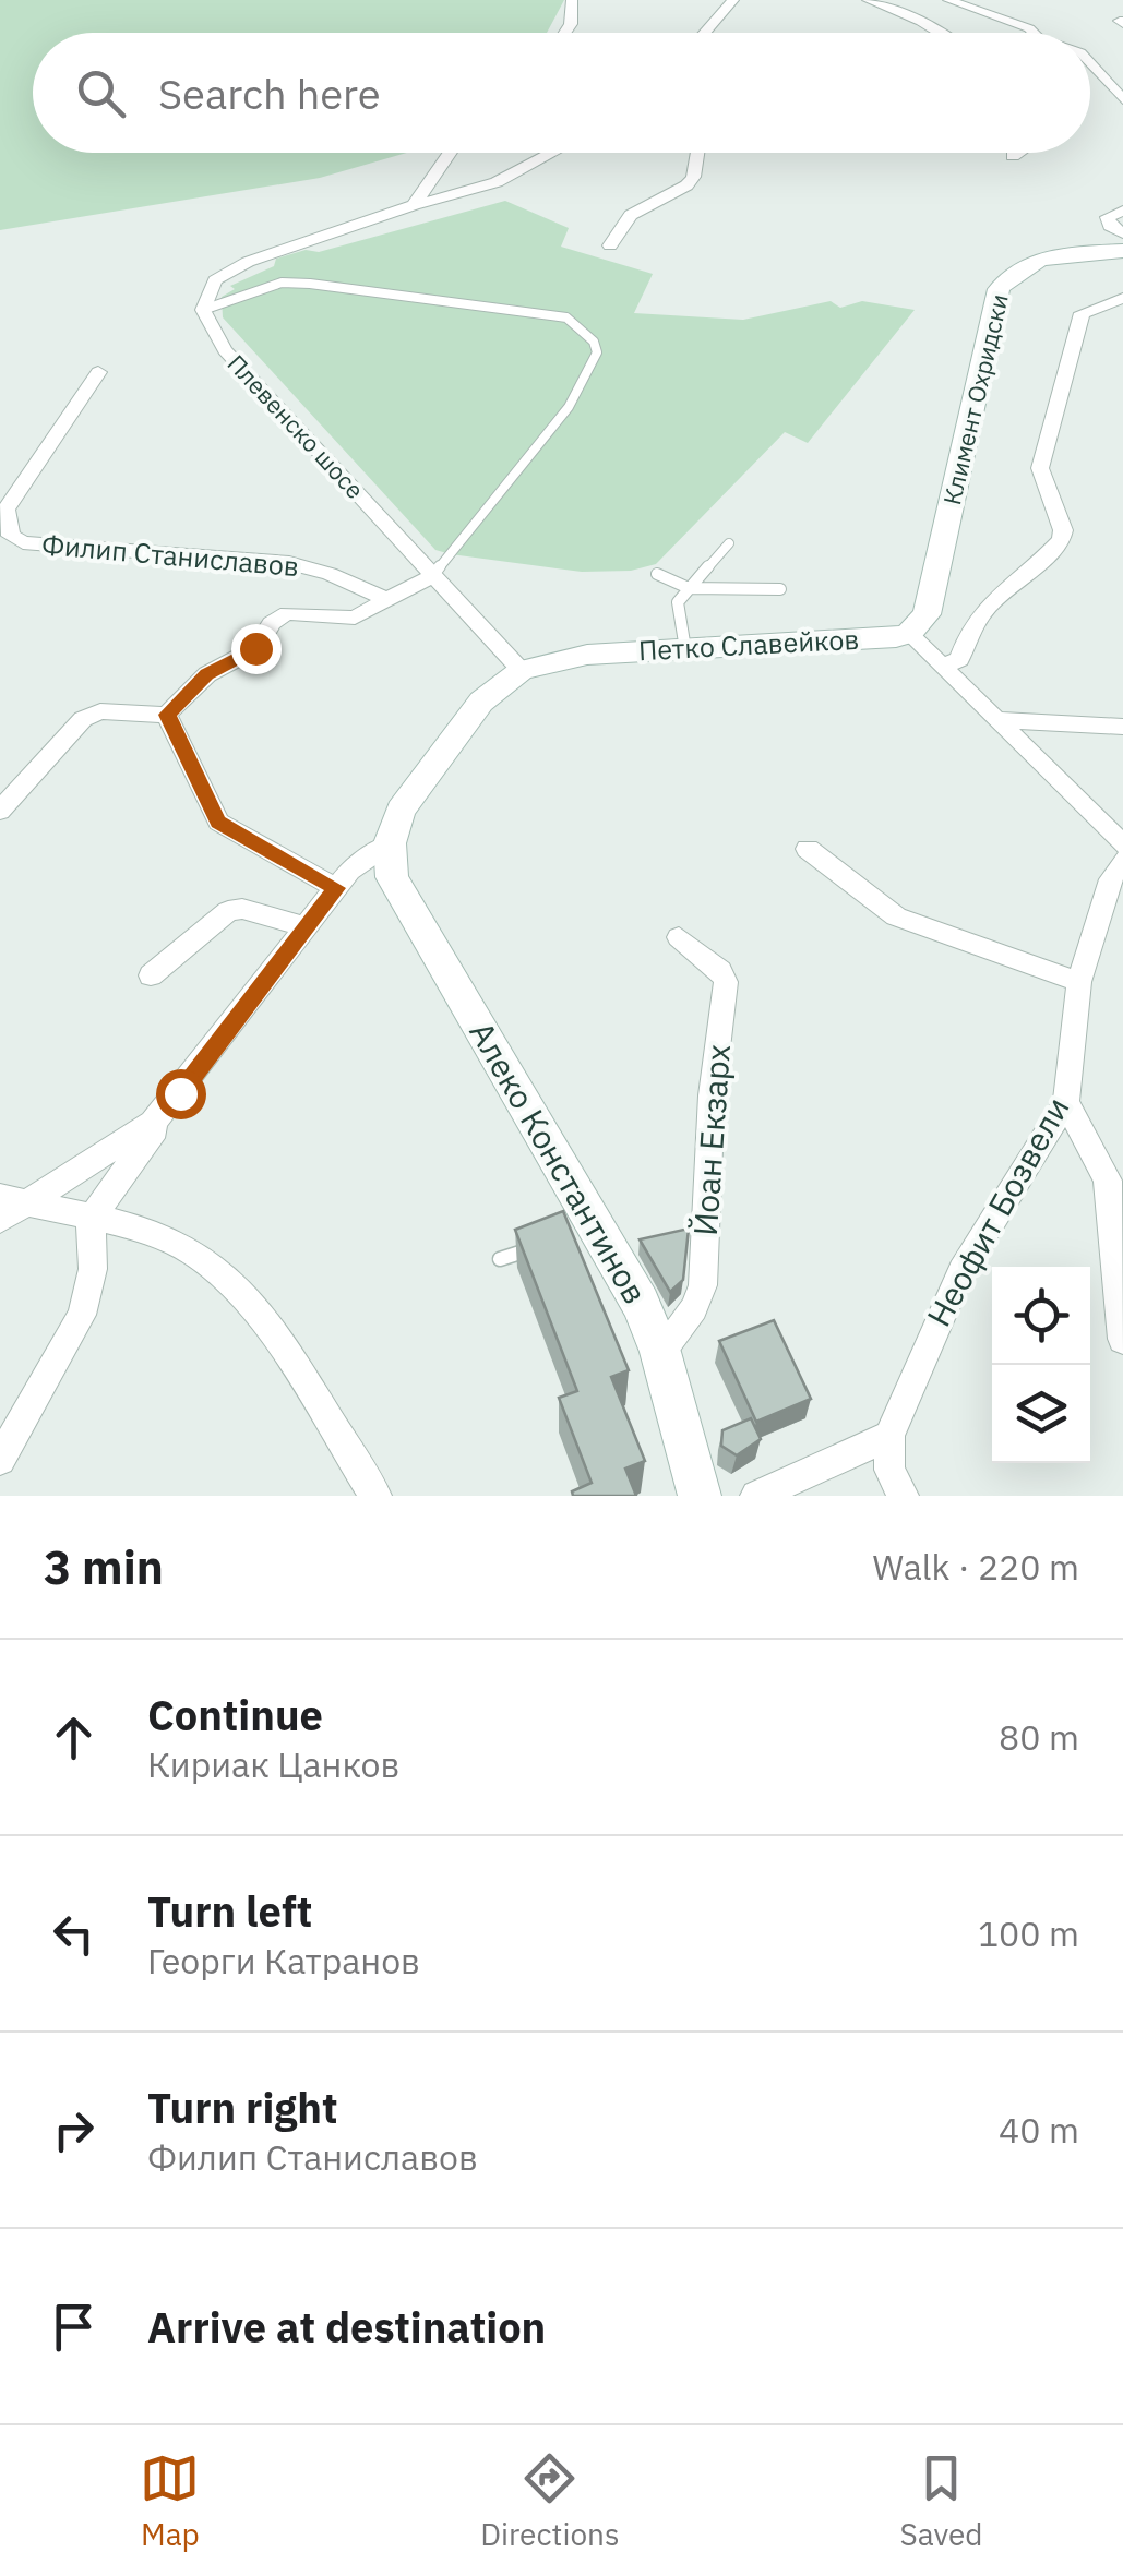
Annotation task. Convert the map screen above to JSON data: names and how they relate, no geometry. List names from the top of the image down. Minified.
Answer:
{"streets":{"street":["Климент Охридски","Плевенско шосе","Филип Станиславов","Петко Славейков","Йоан Екзарх","Алеко Константинов","Неофит Бозвели"]},"crossings":[["Климент Охридски","Петко Славейков"],["Плевенско шосе","Филип Станиславов"],["Плевенско шосе","Петко Славейков"],["Йоан Екзарх","Алеко Константинов"]],"page":{"search":"Search here","heading":["3 min","Walk · 220 m"],"list":[["Continue","Кириак Цанков","80 m"],["Turn left","Георги Катранов","100 m"],["Turn right","Филип Станиславов","40 m"],"Arrive at destination"],"nav":["Map","Directions","Saved"]}}
